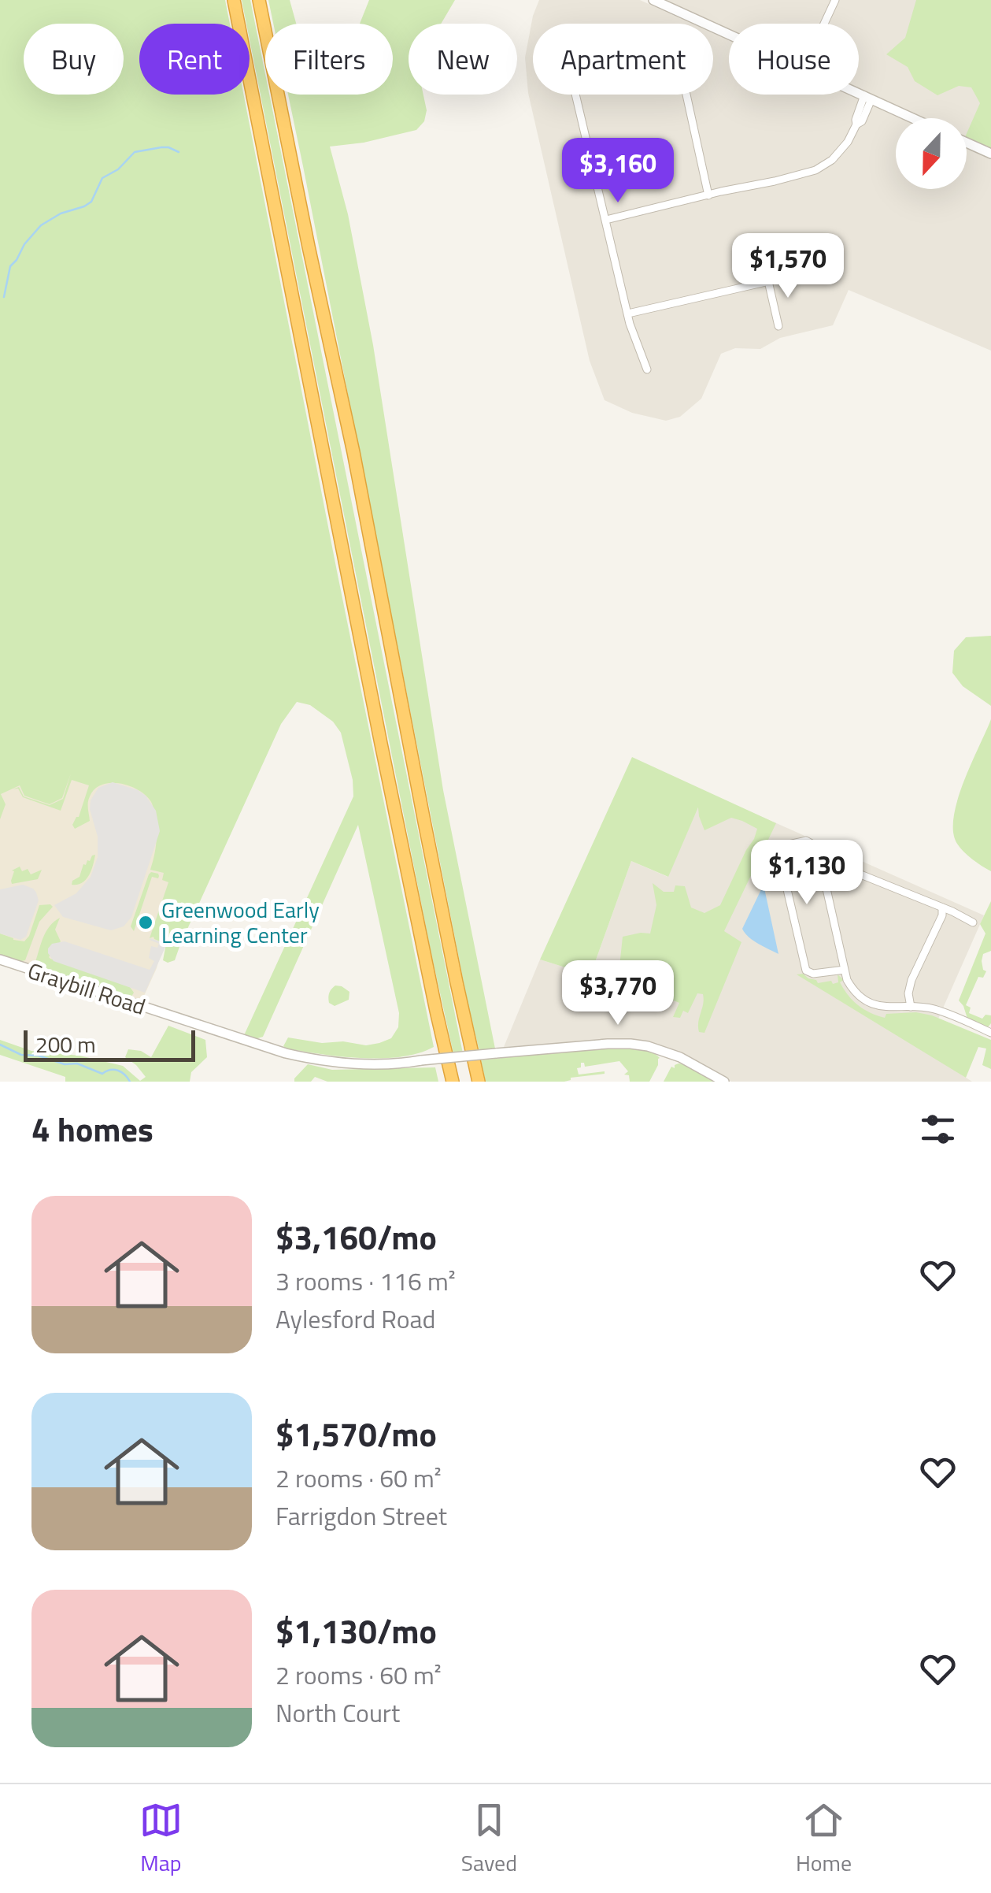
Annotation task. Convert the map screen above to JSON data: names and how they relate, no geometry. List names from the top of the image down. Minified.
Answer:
{"streets":{"street":["Graybill Road"]},"places":["Greenwood Early Learning Center"],"scale_bar":"200 m","north":"bottom","page":{"chip":["Buy","Rent","Filters","New","Apartment","House"],"price":["$3,160","$1,570","$1,130","$3,770"],"scale":"200 m","heading":"4 homes","list":[{"name":"$3,160/mo","note":"3 rooms · 116 m² · Aylesford Road"},{"name":"$1,570/mo","note":"2 rooms · 60 m² · Farrigdon Street"},{"name":"$1,130/mo","note":"2 rooms · 60 m² · North Court"}],"tabs":["Map","Saved","Home"]}}
